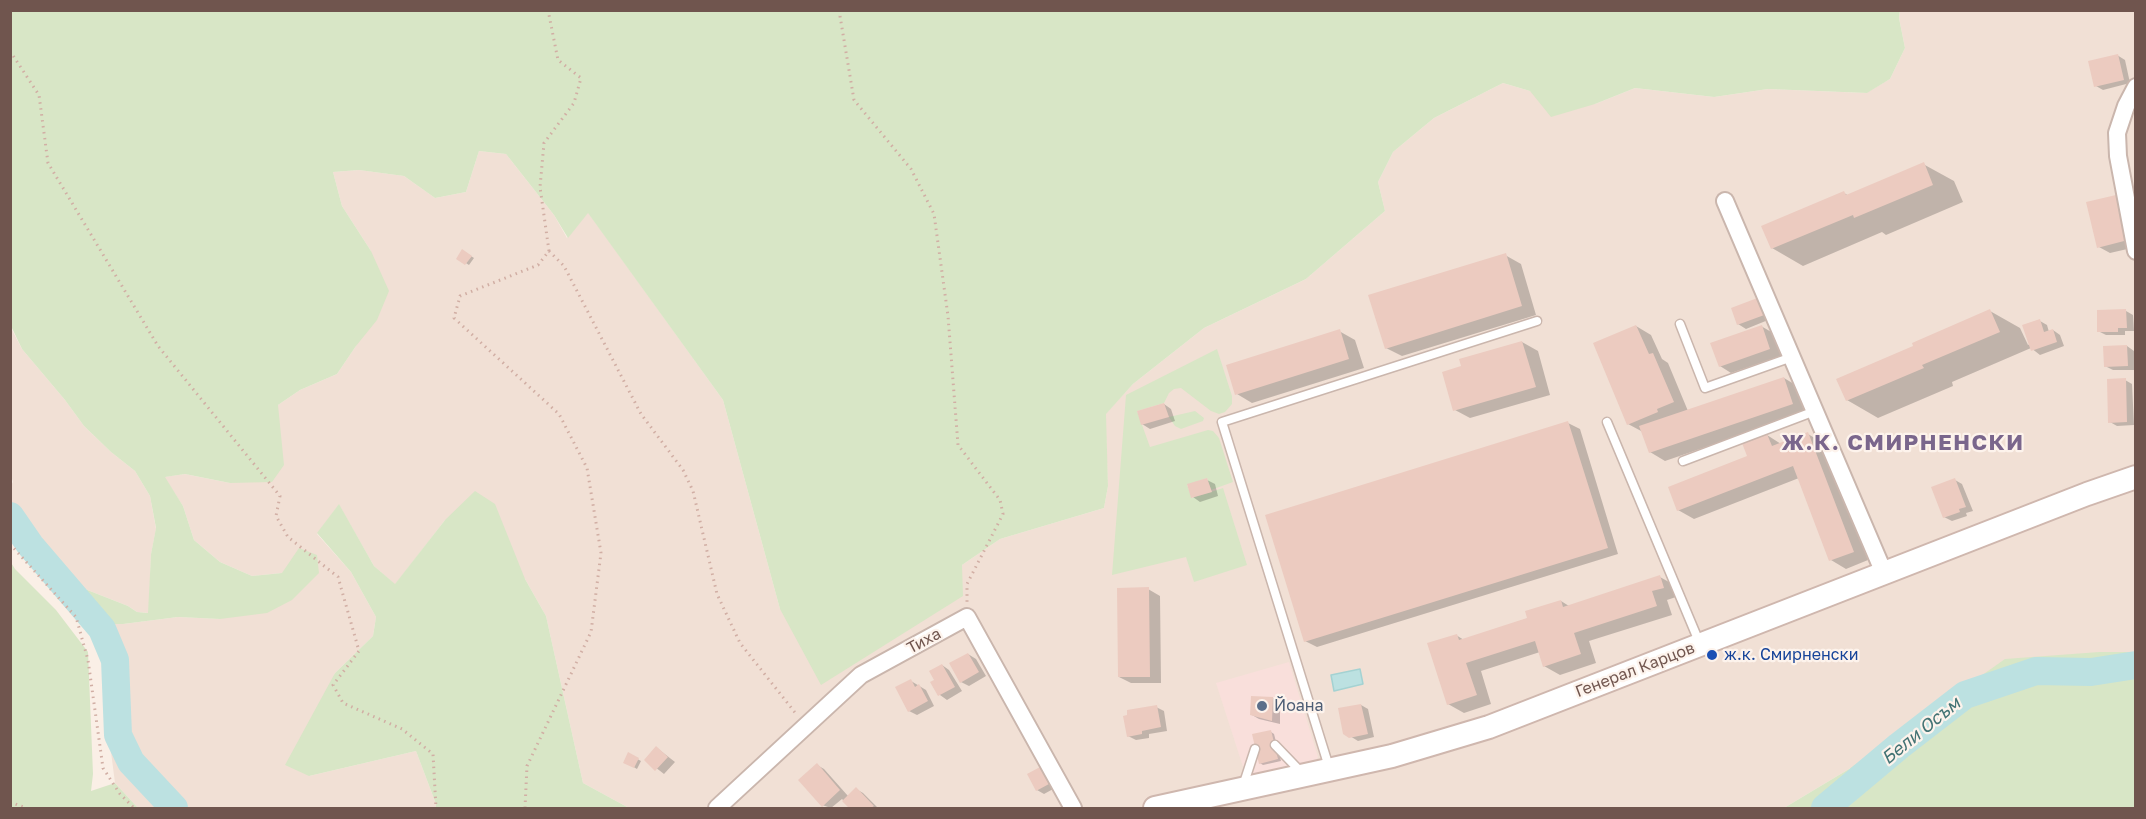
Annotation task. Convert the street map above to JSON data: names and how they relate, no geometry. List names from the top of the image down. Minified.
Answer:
{"streets":{"main road":["Генерал Карцов"],"street":["Тиха"]},"districts":["Ж.К. СМИРНЕНСКИ"],"water":["Бели Осъм"],"places":["ж.к. Смирненски","Йоана"]}
